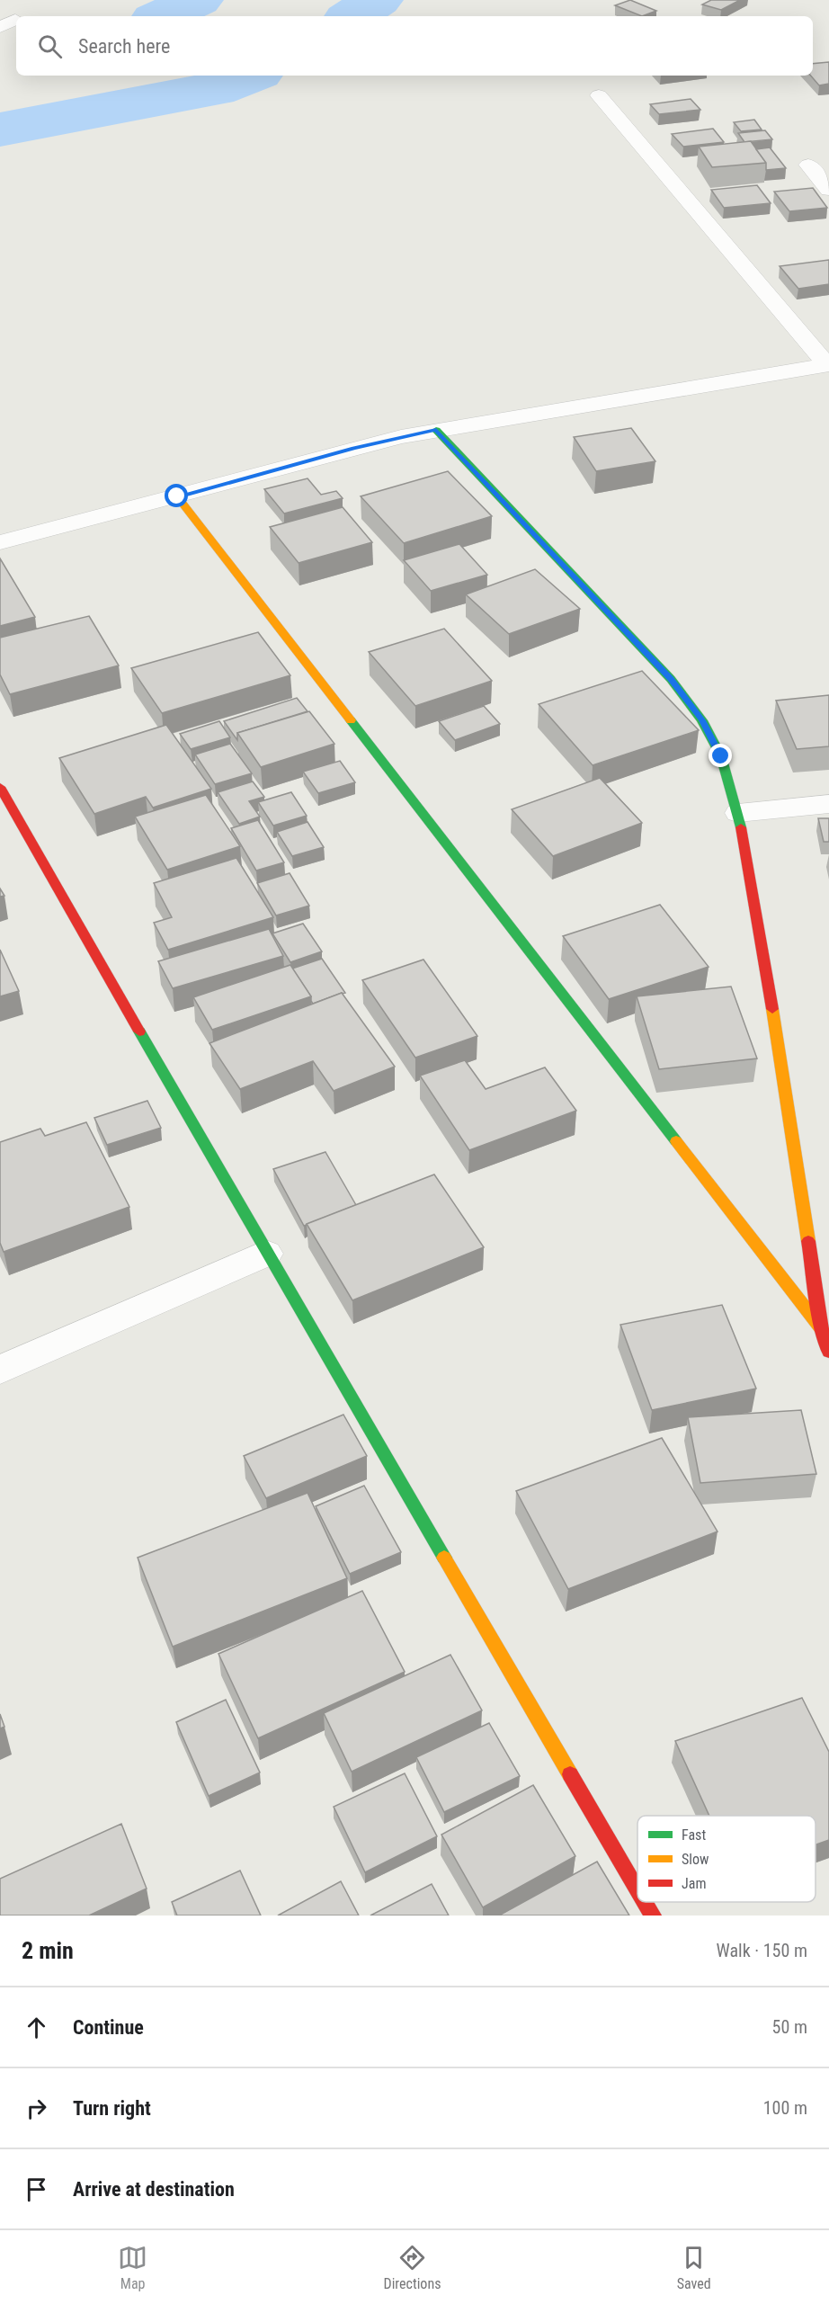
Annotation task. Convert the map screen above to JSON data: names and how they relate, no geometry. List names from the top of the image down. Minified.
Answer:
{"legend":["Fast","Slow","Jam"],"page":{"search":"Search here","heading":["2 min","Walk · 150 m"],"list":[["Continue","50 m"],["Turn right","100 m"],"Arrive at destination"],"nav":["Map","Directions","Saved"]}}
